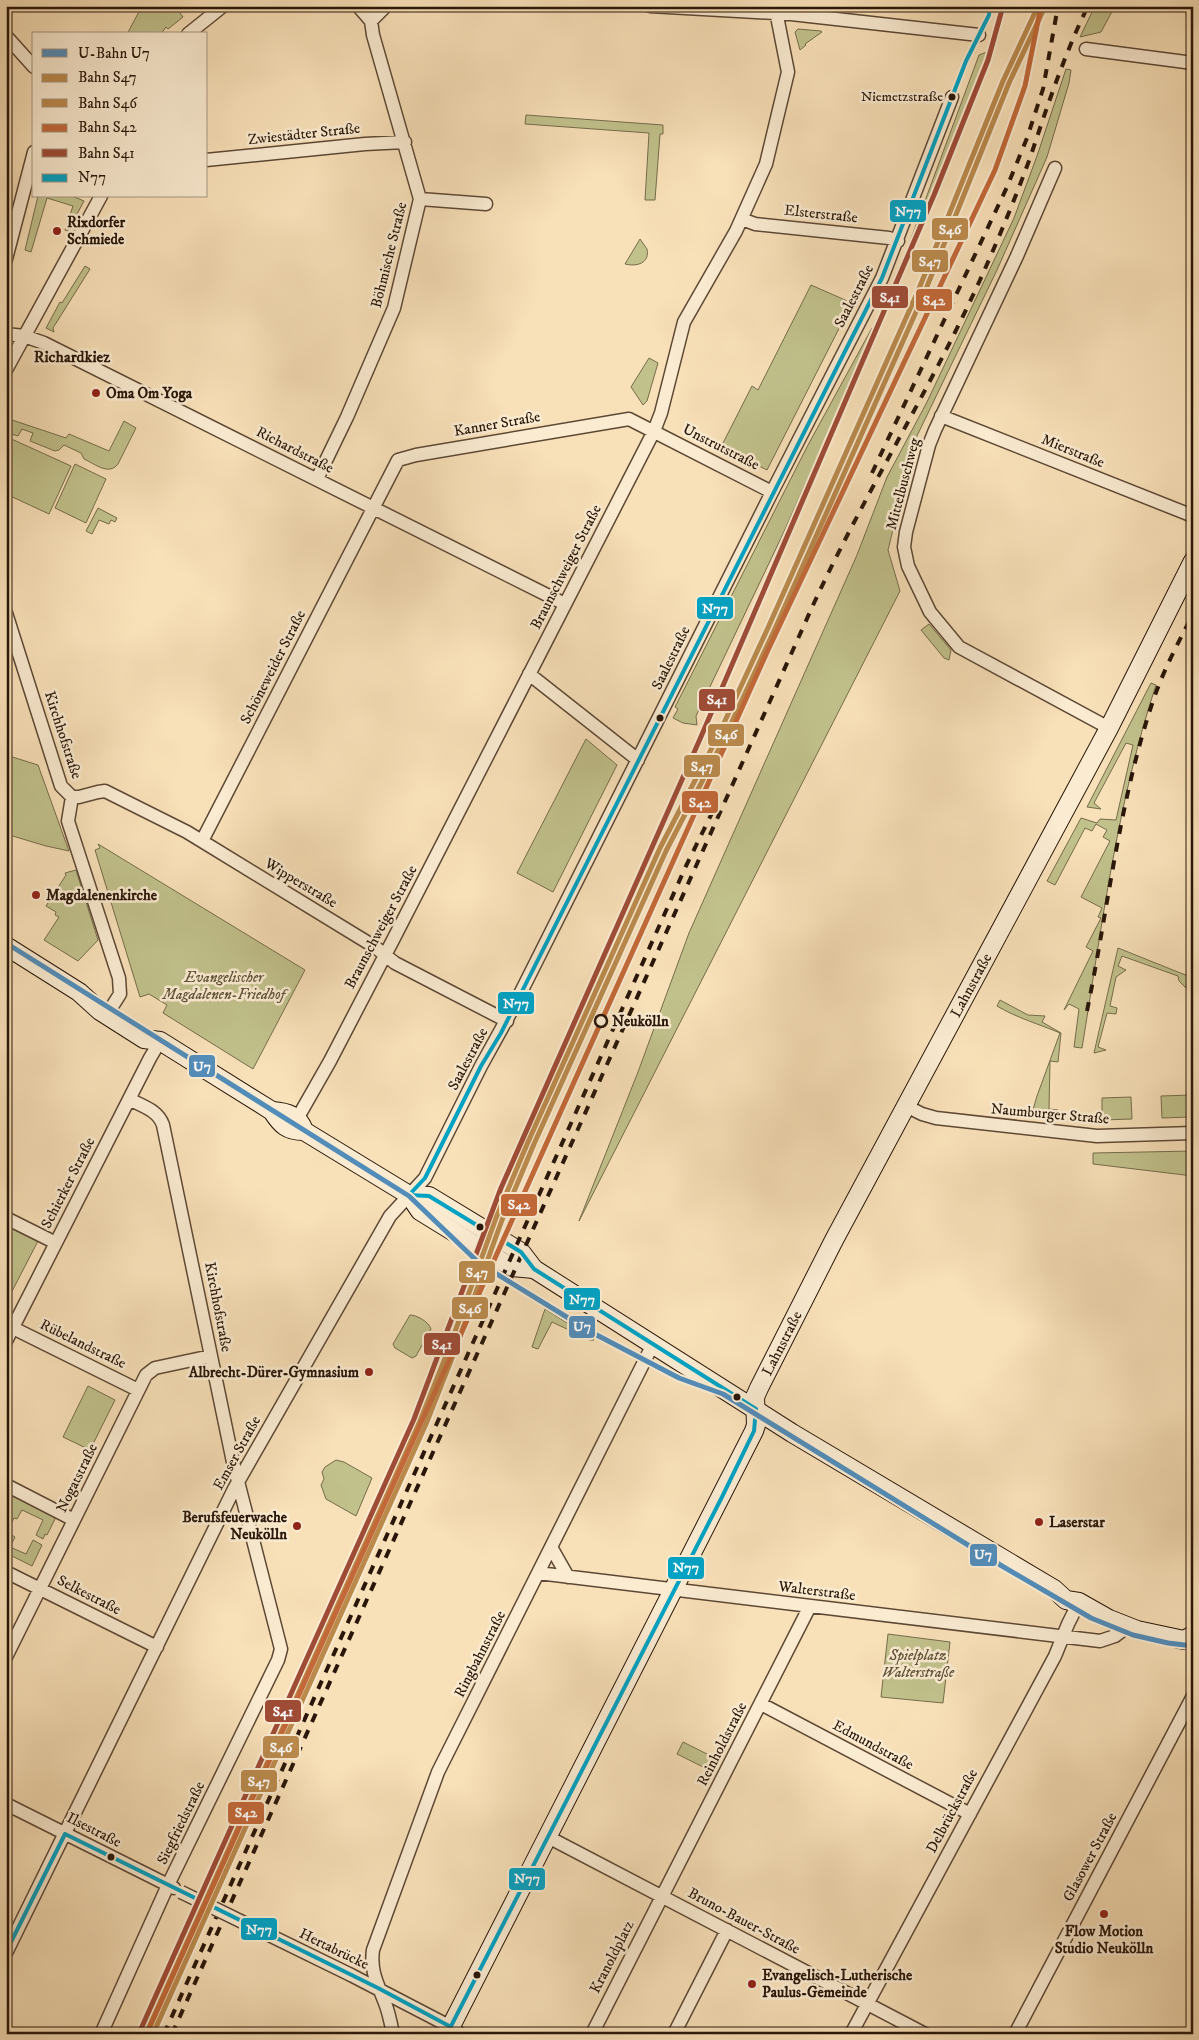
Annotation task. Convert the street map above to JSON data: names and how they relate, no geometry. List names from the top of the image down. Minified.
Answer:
{"streets":{"street":["Zwiestädter Straße","Elsterstraße","Böhmische Straße","Saalestraße","Kanner Straße","Unstrutstraße","Richardstraße","Mierstraße","Mittelbuschweg","Braunschweiger Straße","Schöneweider Straße","Kirchhofstraße","Wipperstraße","Lahnstraße","Naumburger Straße","Schierker Straße","Rübelandstraße","Emser Straße","Nogatstraße","Walterstraße","Selkestraße","Ringbahnstraße","Reinholdstraße","Edmundstraße","Delbrückstraße","Siegfriedstraße","Ilsestraße","Glasower Straße","Bruno-Bauer-Straße","Hertabrücke","Kranoldplatz"]},"crossings":[["Zwiestädter Straße","Böhmische Straße"],["Elsterstraße","Saalestraße"],["Elsterstraße","Braunschweiger Straße"],["Böhmische Straße","Richardstraße"],["Saalestraße","Unstrutstraße"],["Saalestraße","Wipperstraße"],["Saalestraße","Emser Straße"],["Kanner Straße","Unstrutstraße"],["Kanner Straße","Richardstraße"],["Kanner Straße","Braunschweiger Straße"],["Kanner Straße","Schöneweider Straße"],["Unstrutstraße","Braunschweiger Straße"],["Richardstraße","Braunschweiger Straße"],["Richardstraße","Schöneweider Straße"],["Mierstraße","Mittelbuschweg"],["Mittelbuschweg","Lahnstraße"],["Braunschweiger Straße","Wipperstraße"],["Schöneweider Straße","Wipperstraße"],["Kirchhofstraße","Wipperstraße"],["Kirchhofstraße","Schierker Straße"],["Kirchhofstraße","Emser Straße"],["Kirchhofstraße","Nogatstraße"],["Kirchhofstraße","Siegfriedstraße"],["Lahnstraße","Naumburger Straße"],["Lahnstraße","Walterstraße"],["Lahnstraße","Bruno-Bauer-Straße"],["Lahnstraße","Hertabrücke"],["Schierker Straße","Rübelandstraße"],["Rübelandstraße","Nogatstraße"],["Emser Straße","Selkestraße"],["Emser Straße","Ilsestraße"],["Nogatstraße","Selkestraße"],["Walterstraße","Ringbahnstraße"],["Walterstraße","Reinholdstraße"],["Walterstraße","Delbrückstraße"],["Ringbahnstraße","Hertabrücke"],["Reinholdstraße","Edmundstraße"],["Reinholdstraße","Bruno-Bauer-Straße"],["Reinholdstraße","Kranoldplatz"],["Edmundstraße","Delbrückstraße"],["Delbrückstraße","Bruno-Bauer-Straße"],["Siegfriedstraße","Ilsestraße"],["Siegfriedstraße","Hertabrücke"],["Ilsestraße","Hertabrücke"],["Bruno-Bauer-Straße","Kranoldplatz"]],"districts":["Richardkiez"],"parks":["Evangelischer Magdalenen-Friedhof","Spielplatz Walterstraße"],"places":["Niemetzstraße","Rixdorfer Schmiede","Oma Om Yoga","Magdalenenkirche","Neukölln","Albrecht-Dürer-Gymnasium","Laserstar","Berufsfeuerwache Neukölln","Flow Motion Studio Neukölln","Evangelisch-Lutherische Paulus-Gemeinde"],"lines":["rail line S47","rail line S42","rail line S41","transit line N77","rail line S46","metro line U7"],"legend":["U-Bahn U7","Bahn S47","Bahn S46","Bahn S42","Bahn S41","N77"]}
